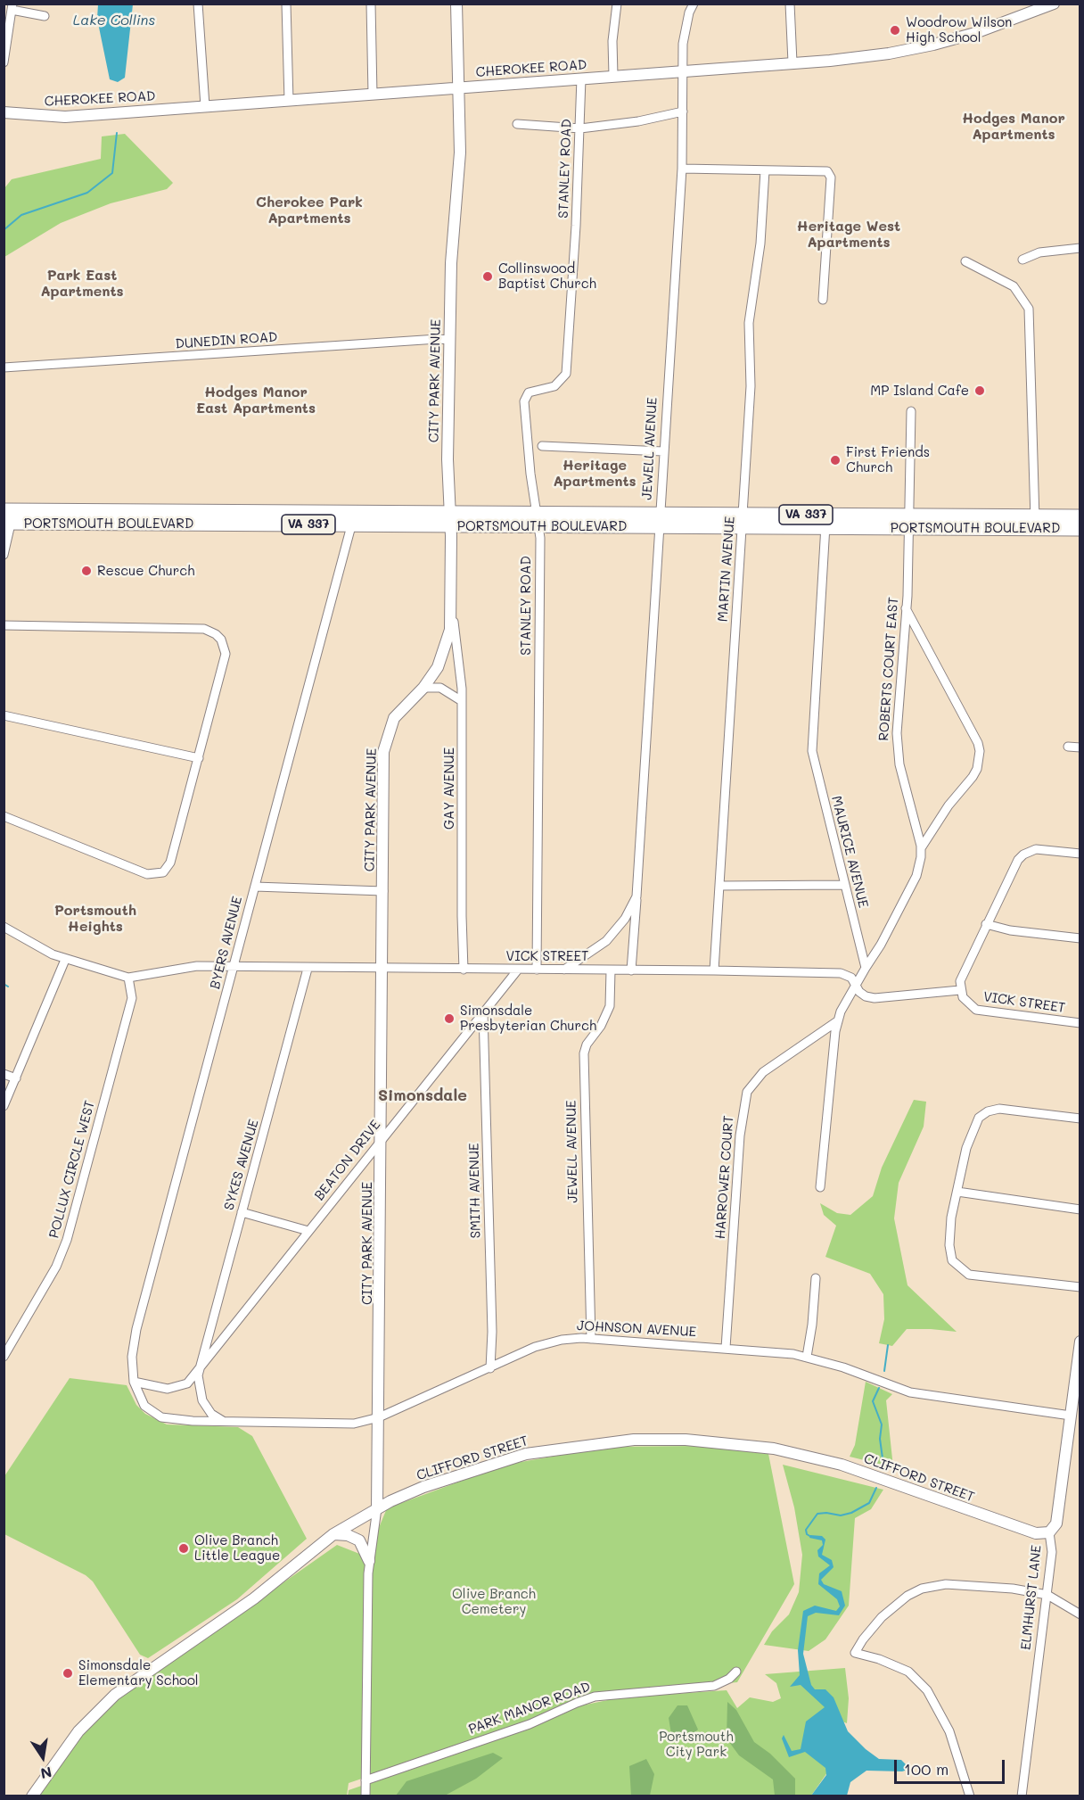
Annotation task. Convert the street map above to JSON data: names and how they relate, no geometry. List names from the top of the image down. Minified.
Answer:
{"streets":{"main road":["VA 337","PORTSMOUTH BOULEVARD"],"street":["CHEROKEE ROAD","STANLEY ROAD","DUNEDIN ROAD","CITY PARK AVENUE","JEWELL AVENUE","MARTIN AVENUE","ROBERTS COURT EAST","GAY AVENUE","MAURICE AVENUE","BYERS AVENUE","VICK STREET","BEATON DRIVE","SYKES AVENUE","POLLUX CIRCLE WEST","HARROWER COURT","SMITH AVENUE","JOHNSON AVENUE","CLIFFORD STREET","ELMHURST LANE","PARK MANOR ROAD"]},"crossings":[["CHEROKEE ROAD","STANLEY ROAD"],["CHEROKEE ROAD","CITY PARK AVENUE"],["CHEROKEE ROAD","JEWELL AVENUE"],["STANLEY ROAD","PORTSMOUTH BOULEVARD"],["STANLEY ROAD","VICK STREET"],["DUNEDIN ROAD","CITY PARK AVENUE"],["CITY PARK AVENUE","PORTSMOUTH BOULEVARD"],["CITY PARK AVENUE","GAY AVENUE"],["CITY PARK AVENUE","VICK STREET"],["CITY PARK AVENUE","BEATON DRIVE"],["CITY PARK AVENUE","JOHNSON AVENUE"],["CITY PARK AVENUE","CLIFFORD STREET"],["JEWELL AVENUE","PORTSMOUTH BOULEVARD"],["JEWELL AVENUE","VICK STREET"],["JEWELL AVENUE","JOHNSON AVENUE"],["PORTSMOUTH BOULEVARD","MARTIN AVENUE"],["PORTSMOUTH BOULEVARD","ROBERTS COURT EAST"],["PORTSMOUTH BOULEVARD","MAURICE AVENUE"],["PORTSMOUTH BOULEVARD","BYERS AVENUE"],["MARTIN AVENUE","VICK STREET"],["ROBERTS COURT EAST","MAURICE AVENUE"],["GAY AVENUE","VICK STREET"],["BYERS AVENUE","VICK STREET"],["BYERS AVENUE","BEATON DRIVE"],["BYERS AVENUE","JOHNSON AVENUE"],["VICK STREET","BEATON DRIVE"],["VICK STREET","SYKES AVENUE"],["VICK STREET","POLLUX CIRCLE WEST"],["BEATON DRIVE","SYKES AVENUE"],["BEATON DRIVE","SMITH AVENUE"],["BEATON DRIVE","JOHNSON AVENUE"],["HARROWER COURT","JOHNSON AVENUE"],["SMITH AVENUE","JOHNSON AVENUE"],["JOHNSON AVENUE","ELMHURST LANE"],["CLIFFORD STREET","ELMHURST LANE"]],"districts":["Hodges Manor Apartments","Cherokee Park Apartments","Heritage West Apartments","Park East Apartments","Hodges Manor East Apartments","Heritage Apartments","Portsmouth Heights","Simonsdale"],"water":["Lake Collins"],"parks":["Olive Branch Cemetery","Portsmouth City Park"],"places":["Woodrow Wilson High School","Collinswood Baptist Church","MP Island Cafe","First Friends Church","Rescue Church","Simonsdale Presbyterian Church","Olive Branch Little League","Simonsdale Elementary School"],"scale_bar":"100 m","north":"bottom"}
